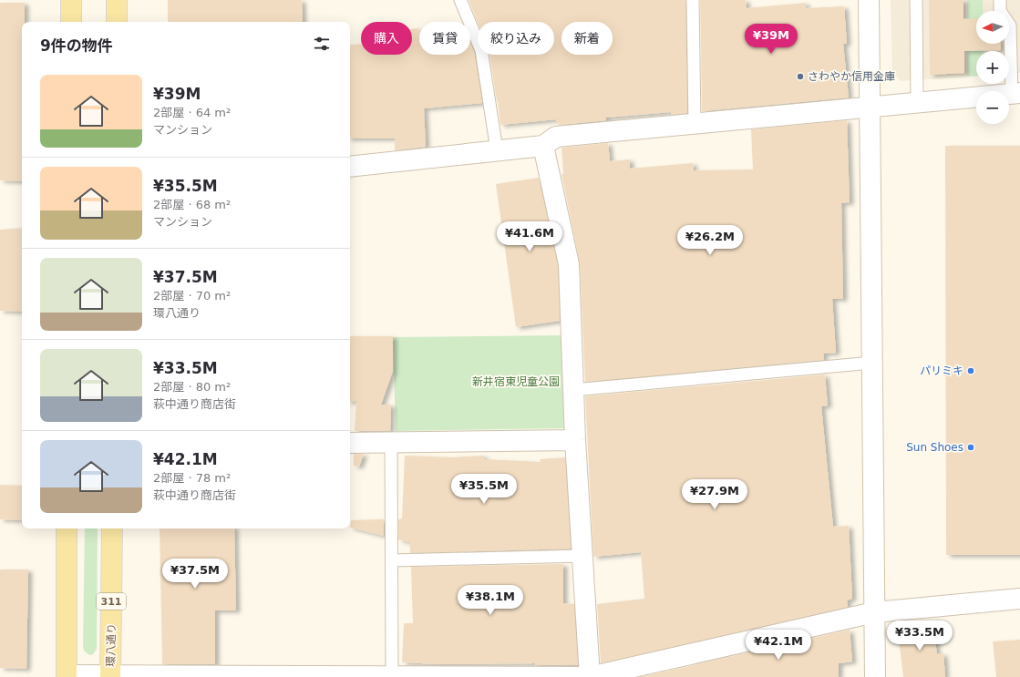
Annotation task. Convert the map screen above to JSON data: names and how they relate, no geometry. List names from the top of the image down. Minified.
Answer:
{"streets":{"main road":["311","環八通り"]},"parks":["新井宿東児童公園"],"places":["さわやか信用金庫","パリミキ","Sun Shoes"],"north":"left","page":{"map_buttons":["+","−"],"chip":["購入","賃貸","絞り込み","新着"],"heading":"9件の物件","price":["¥39M","¥41.6M","¥26.2M","¥35.5M","¥27.9M","¥37.5M","¥38.1M","¥33.5M","¥42.1M"],"list":[{"name":"¥39M","note":"2部屋 · 64 m² · マンション"},{"name":"¥35.5M","note":"2部屋 · 68 m² · マンション"},{"name":"¥37.5M","note":"2部屋 · 70 m² · 環八通り"},{"name":"¥33.5M","note":"2部屋 · 80 m² · 萩中通り商店街"},{"name":"¥42.1M","note":"2部屋 · 78 m² · 萩中通り商店街"}]}}
